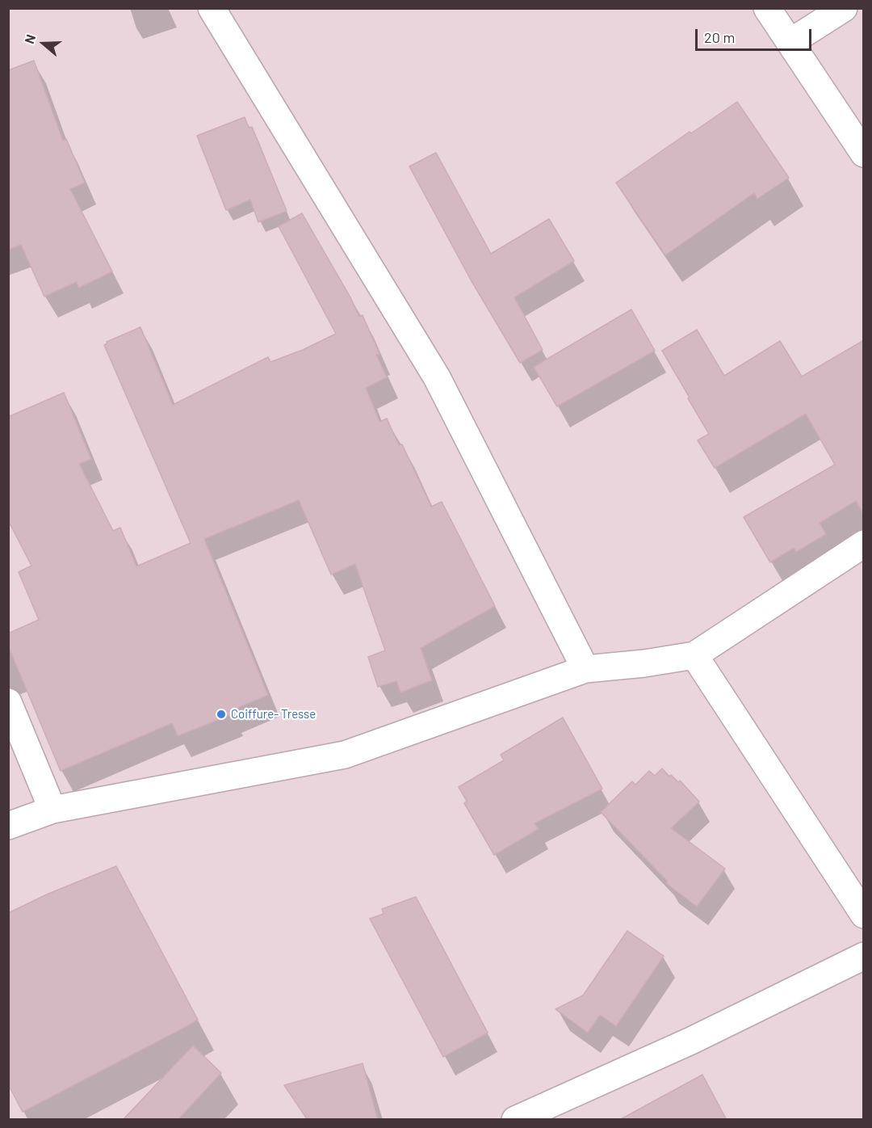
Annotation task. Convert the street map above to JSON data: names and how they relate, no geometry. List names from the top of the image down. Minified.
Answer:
{"places":["Coiffure- Tresse"],"scale_bar":"20 m","north":"left"}
